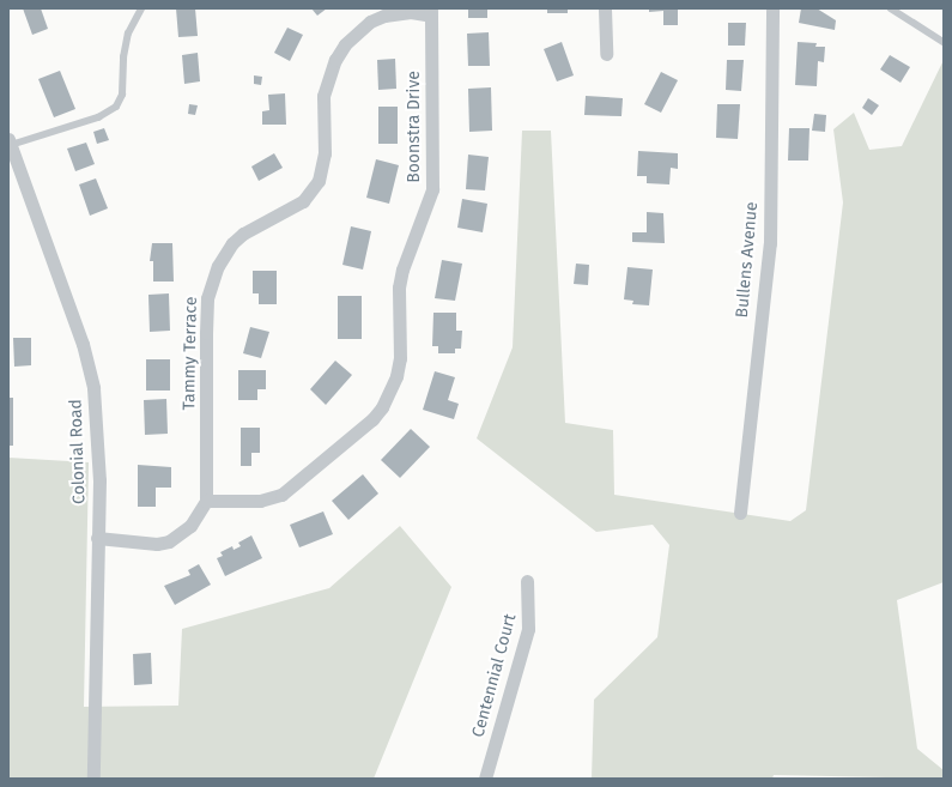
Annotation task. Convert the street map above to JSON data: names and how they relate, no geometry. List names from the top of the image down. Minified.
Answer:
{"streets":{"street":["Boonstra Drive","Bullens Avenue","Tammy Terrace","Colonial Road","Centennial Court"]},"crossings":[["Boonstra Drive","Tammy Terrace"],["Tammy Terrace","Colonial Road"]]}
